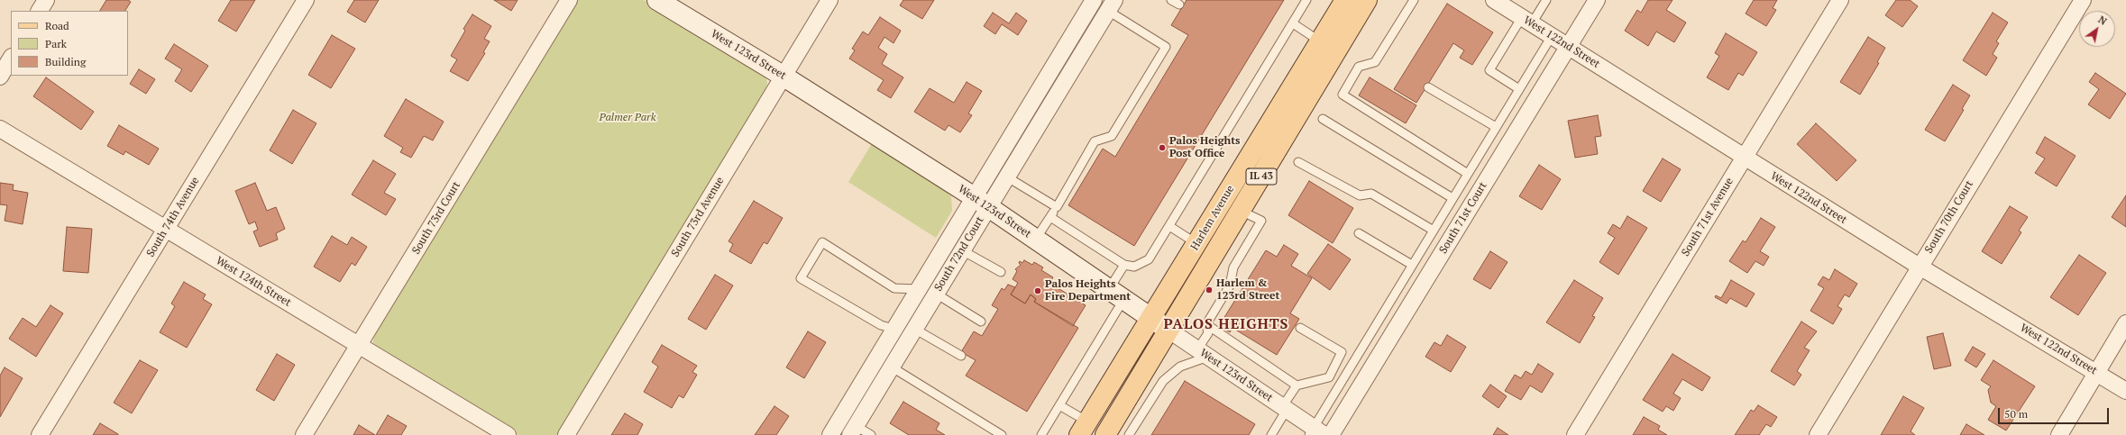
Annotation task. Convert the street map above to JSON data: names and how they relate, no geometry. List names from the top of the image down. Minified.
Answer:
{"streets":{"main road":["IL 43","Harlem Avenue"],"street":["West 122nd Street","West 123rd Street","South 74th Avenue","South 73rd Avenue","South 71st Avenue","South 70th Court","South 73rd Court","South 71st Court","South 72nd Court","West 124th Street"]},"crossings":[["West 122nd Street","South 71st Avenue"],["West 122nd Street","South 70th Court"],["West 122nd Street","South 71st Court"],["West 123rd Street","South 73rd Avenue"],["West 123rd Street","Harlem Avenue"],["West 123rd Street","South 71st Court"],["West 123rd Street","South 72nd Court"],["South 74th Avenue","West 124th Street"],["South 73rd Court","West 124th Street"]],"districts":["PALOS HEIGHTS"],"parks":["Palmer Park"],"places":["Palos Heights Post Office","Harlem & 123rd Street","Palos Heights Fire Department"],"legend":["Road","Park","Building"],"scale_bar":"50 m","north":"top right"}
